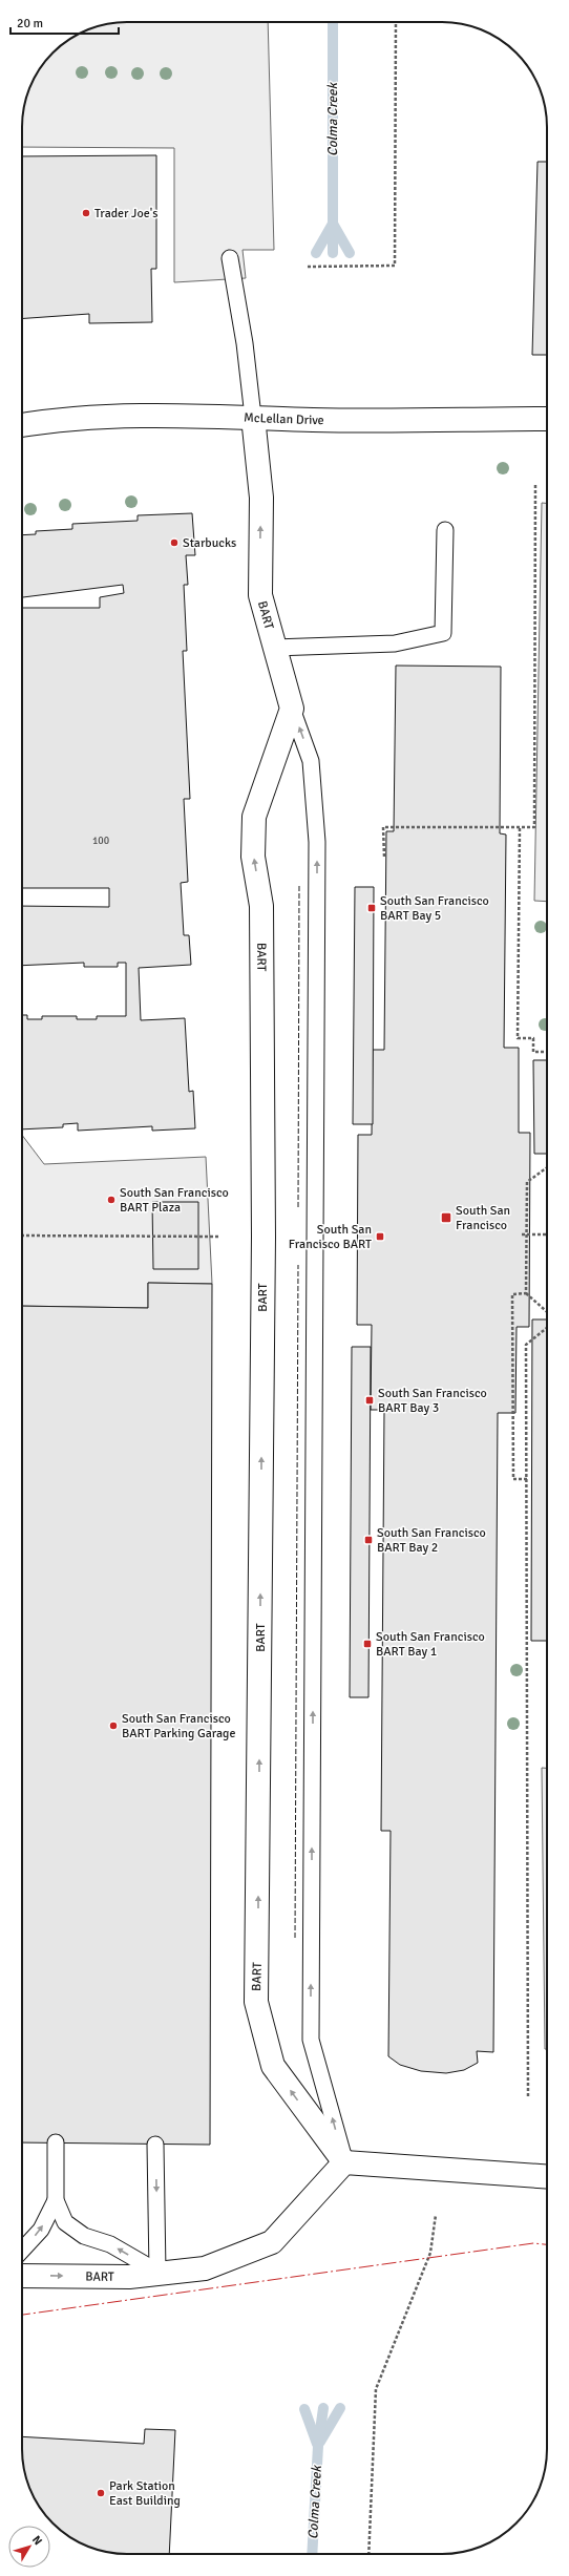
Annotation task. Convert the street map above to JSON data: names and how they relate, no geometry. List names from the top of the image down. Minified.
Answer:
{"streets":{"street":["McLellan Drive","BART"]},"crossings":[["McLellan Drive","BART"]],"one_way":["BART"],"water":["Colma Creek"],"places":{"other":["Trader Joe's","Starbucks","South San Francisco BART Plaza","South San Francisco BART Parking Garage","Park Station East Building"],"transit":["South San Francisco BART Bay 5","South San Francisco","South San Francisco BART","South San Francisco BART Bay 3","South San Francisco BART Bay 2","South San Francisco BART Bay 1"]},"house_numbers":["100"],"scale_bar":"20 m","north":"top right"}
